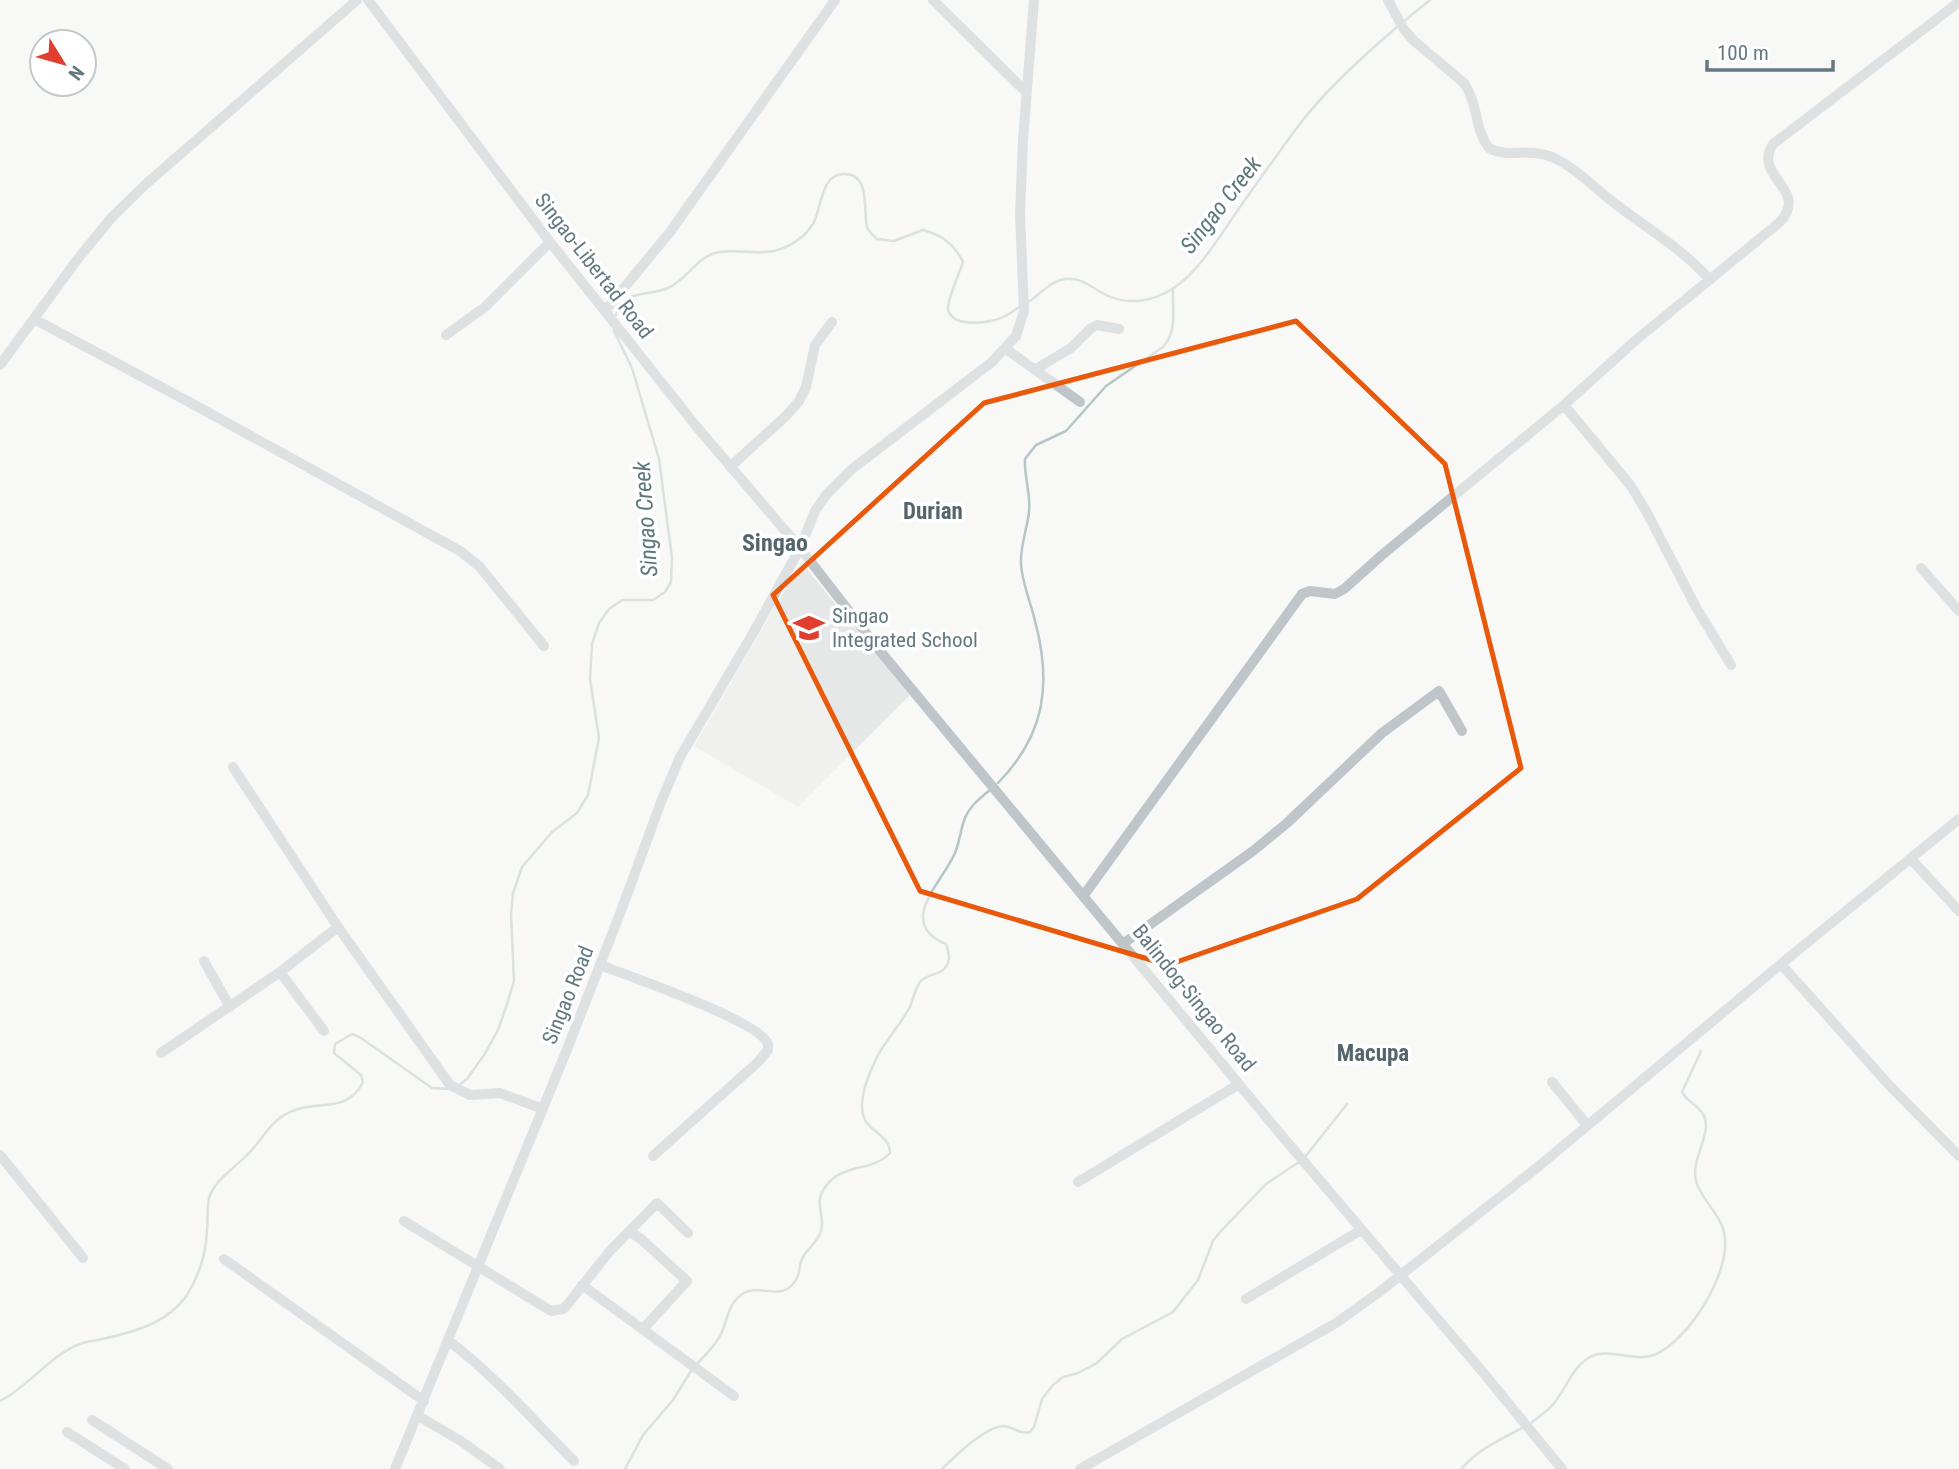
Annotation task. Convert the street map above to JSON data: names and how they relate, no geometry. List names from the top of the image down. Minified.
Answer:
{"streets":{"street":["Singao-Libertad Road","Singao Road","Balindog-Singao Road"]},"crossings":[["Singao-Libertad Road","Singao Road"],["Singao-Libertad Road","Balindog-Singao Road"],["Singao Road","Balindog-Singao Road"]],"districts":["Durian","Singao","Macupa"],"water":["Singao Creek"],"places":{"school or university":["Singao Integrated School"]},"scale_bar":"100 m","north":"bottom right"}
